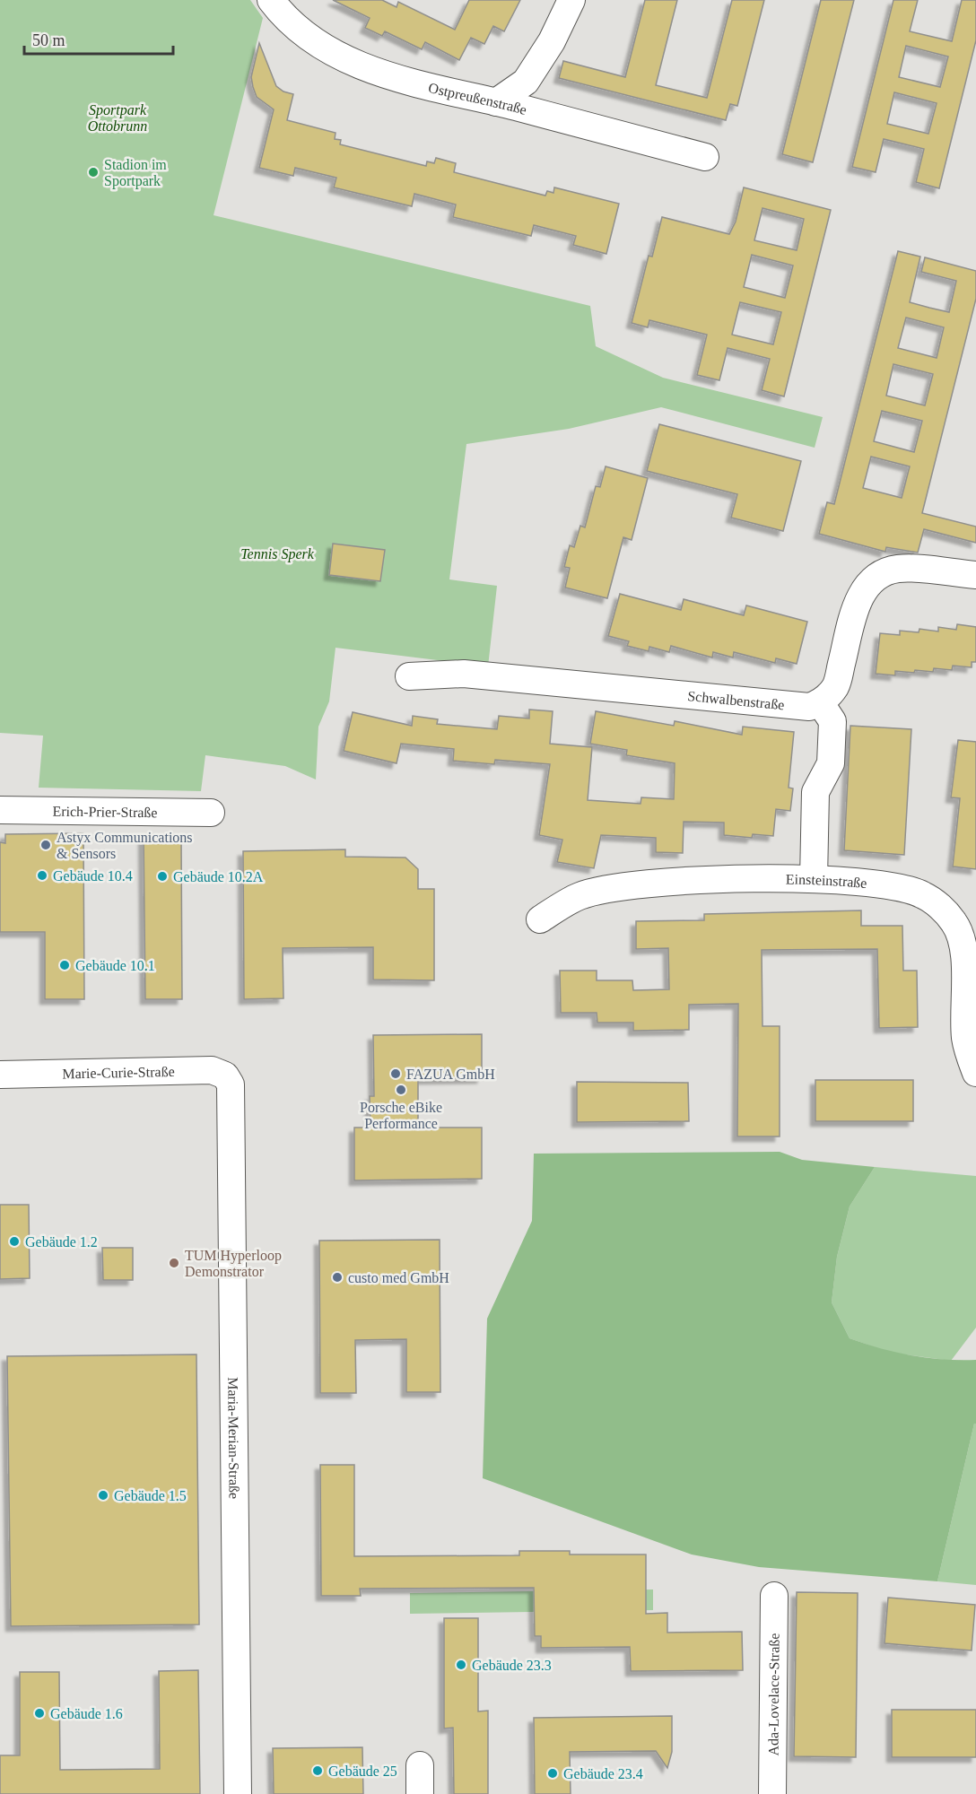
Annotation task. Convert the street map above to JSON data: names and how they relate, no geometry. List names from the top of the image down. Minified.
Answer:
{"streets":{"street":["Ostpreußenstraße","Schwalbenstraße","Erich-Prier-Straße","Einsteinstraße","Marie-Curie-Straße","Maria-Merian-Straße","Ada-Lovelace-Straße"]},"crossings":[["Marie-Curie-Straße","Maria-Merian-Straße"]],"parks":["Sportpark Ottobrunn","Tennis Sperk"],"places":["Stadion im Sportpark","Astyx Communications & Sensors","Gebäude 10.4","Gebäude 10.2A","Gebäude 10.1","FAZUA GmbH","Porsche eBike Performance","Gebäude 1.2","TUM Hyperloop Demonstrator","custo med GmbH","Gebäude 1.5","Gebäude 23.3","Gebäude 1.6","Gebäude 25","Gebäude 23.4"],"scale_bar":"50 m"}
